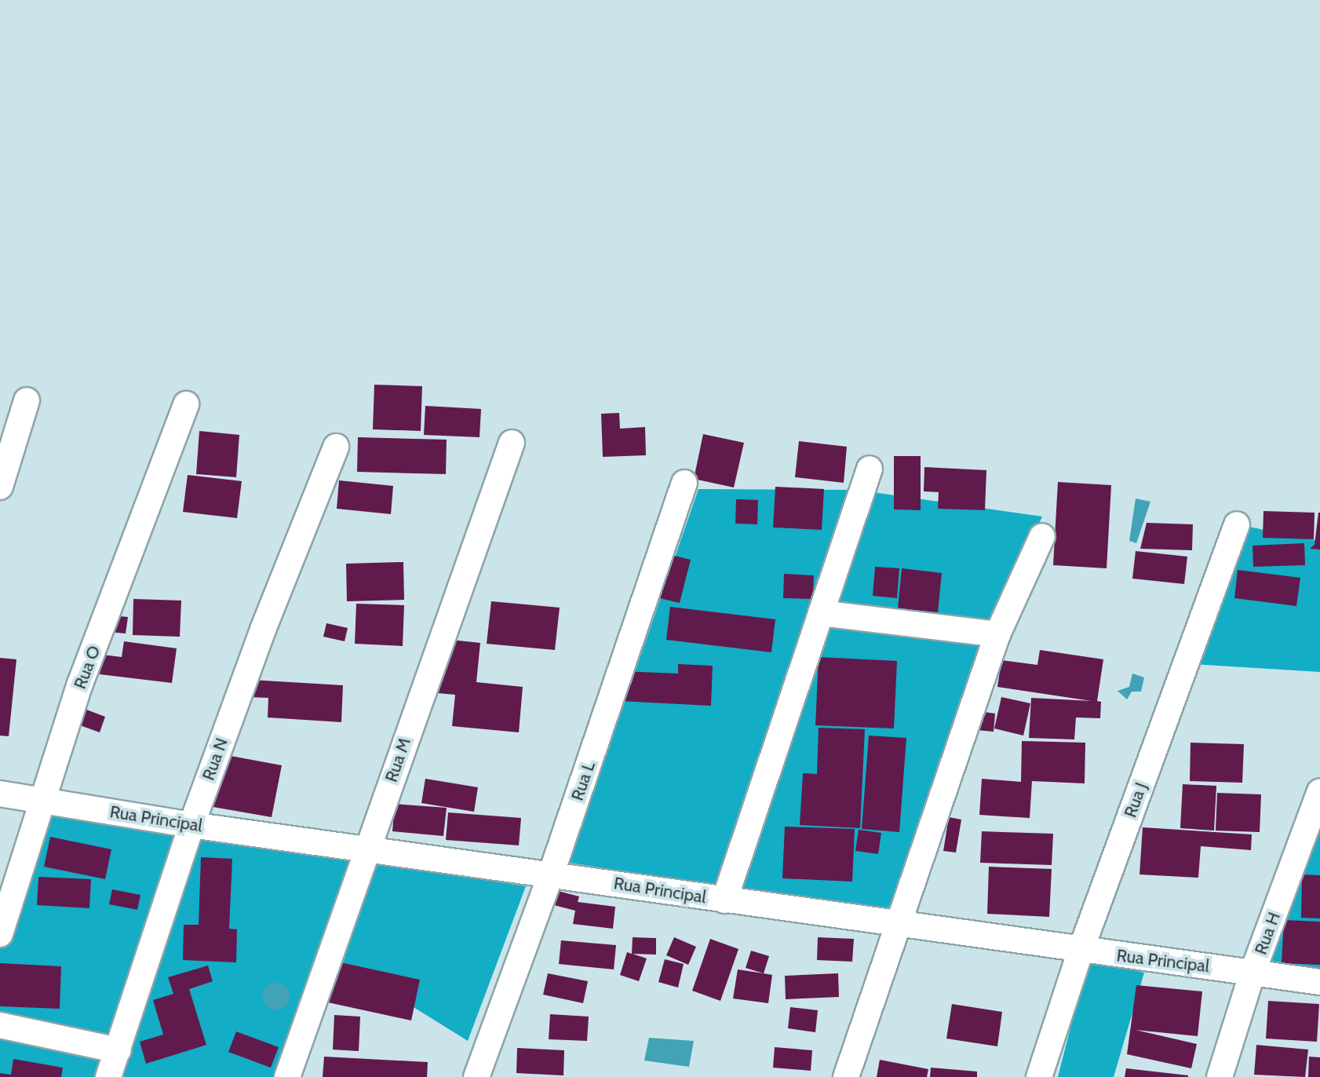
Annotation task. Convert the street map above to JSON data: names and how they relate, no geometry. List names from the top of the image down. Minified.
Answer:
{"streets":{"street":["Rua O","Rua N","Rua M","Rua L","Rua J","Rua Principal","Rua H"]},"crossings":[["Rua O","Rua Principal"],["Rua N","Rua Principal"],["Rua M","Rua Principal"],["Rua L","Rua Principal"],["Rua J","Rua Principal"],["Rua Principal","Rua H"]]}
